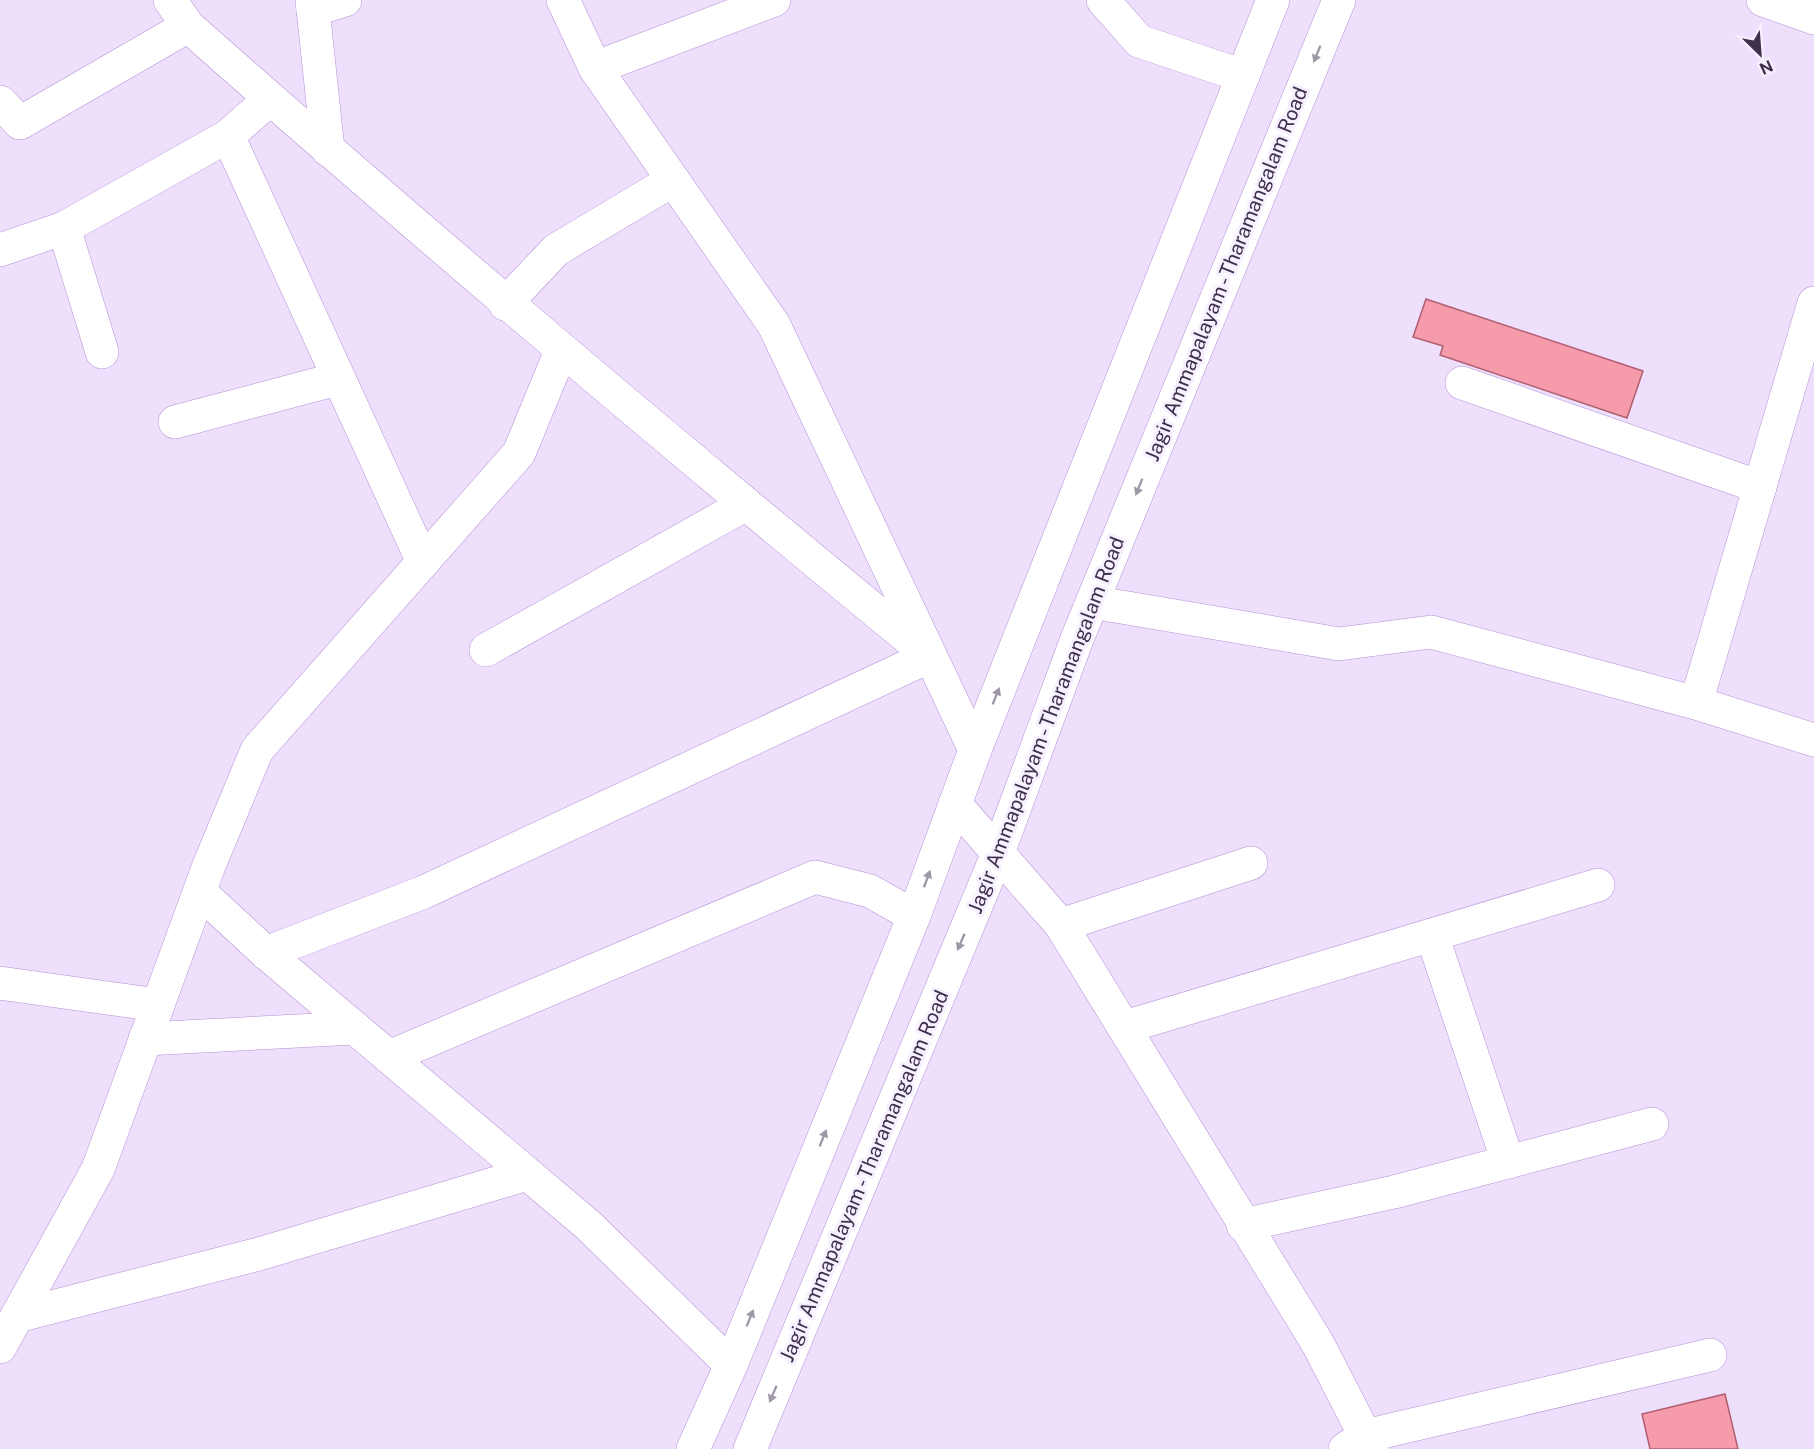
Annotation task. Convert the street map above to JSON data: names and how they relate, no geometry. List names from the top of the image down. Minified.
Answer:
{"streets":{"street":["Jagir Ammapalayam - Tharamangalam Road"]},"north":"bottom right"}
